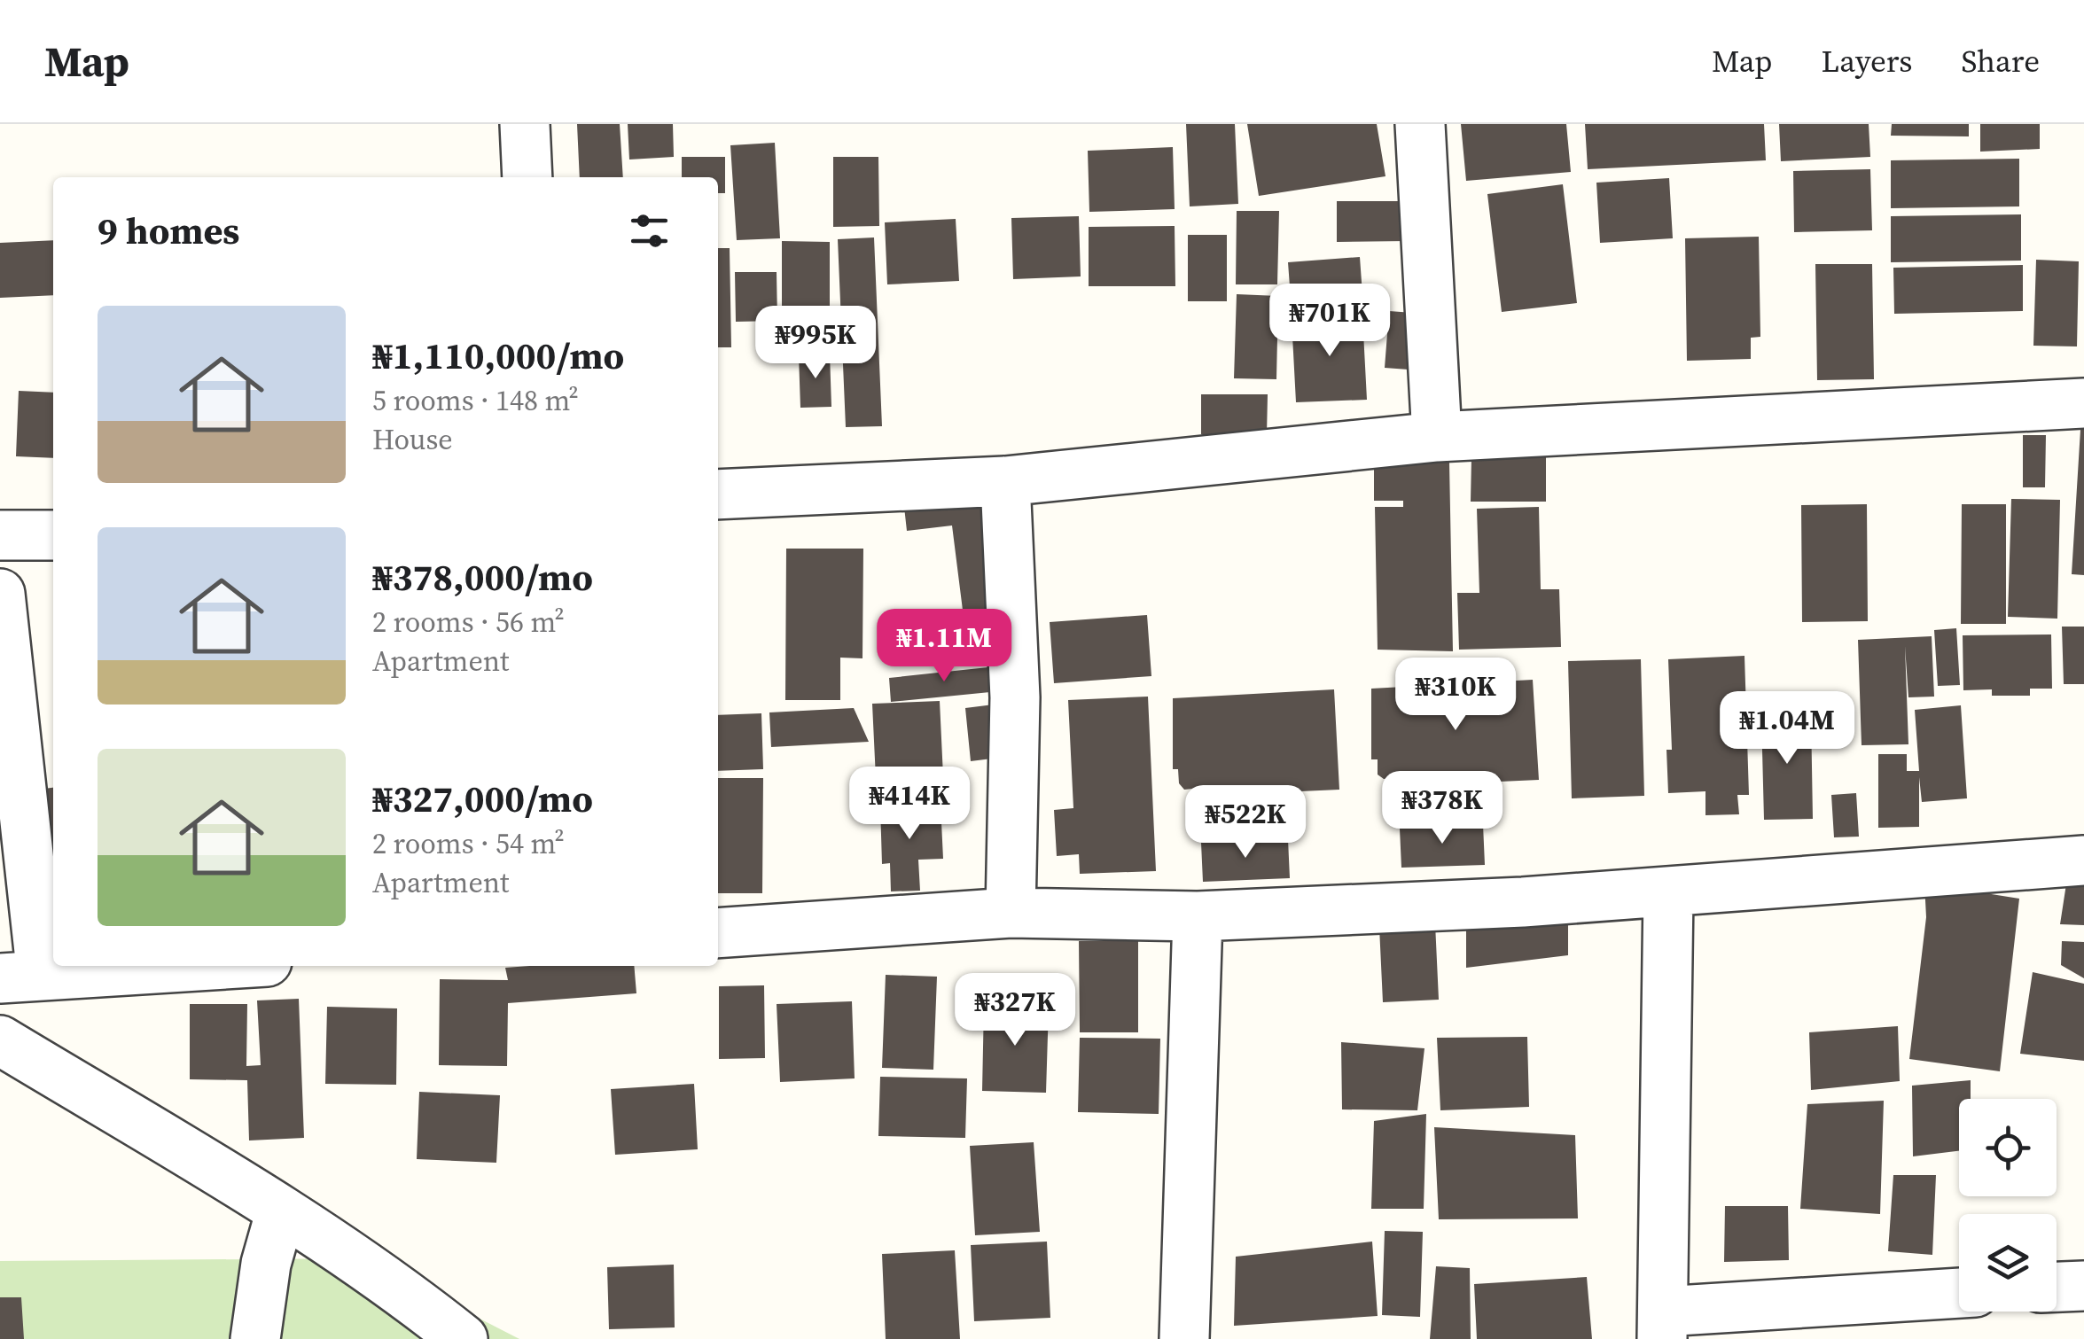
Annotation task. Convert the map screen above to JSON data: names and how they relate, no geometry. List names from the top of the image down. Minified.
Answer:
{"page":{"header":"Map","nav":["Map","Layers","Share"],"heading":"9 homes","price":["₦701K","₦995K","₦1.11M","₦310K","₦1.04M","₦414K","₦378K","₦522K","₦327K"],"list":[{"name":"₦1,110,000/mo","note":"5 rooms · 148 m² · House"},{"name":"₦378,000/mo","note":"2 rooms · 56 m² · Apartment"},{"name":"₦327,000/mo","note":"2 rooms · 54 m² · Apartment"}]}}
